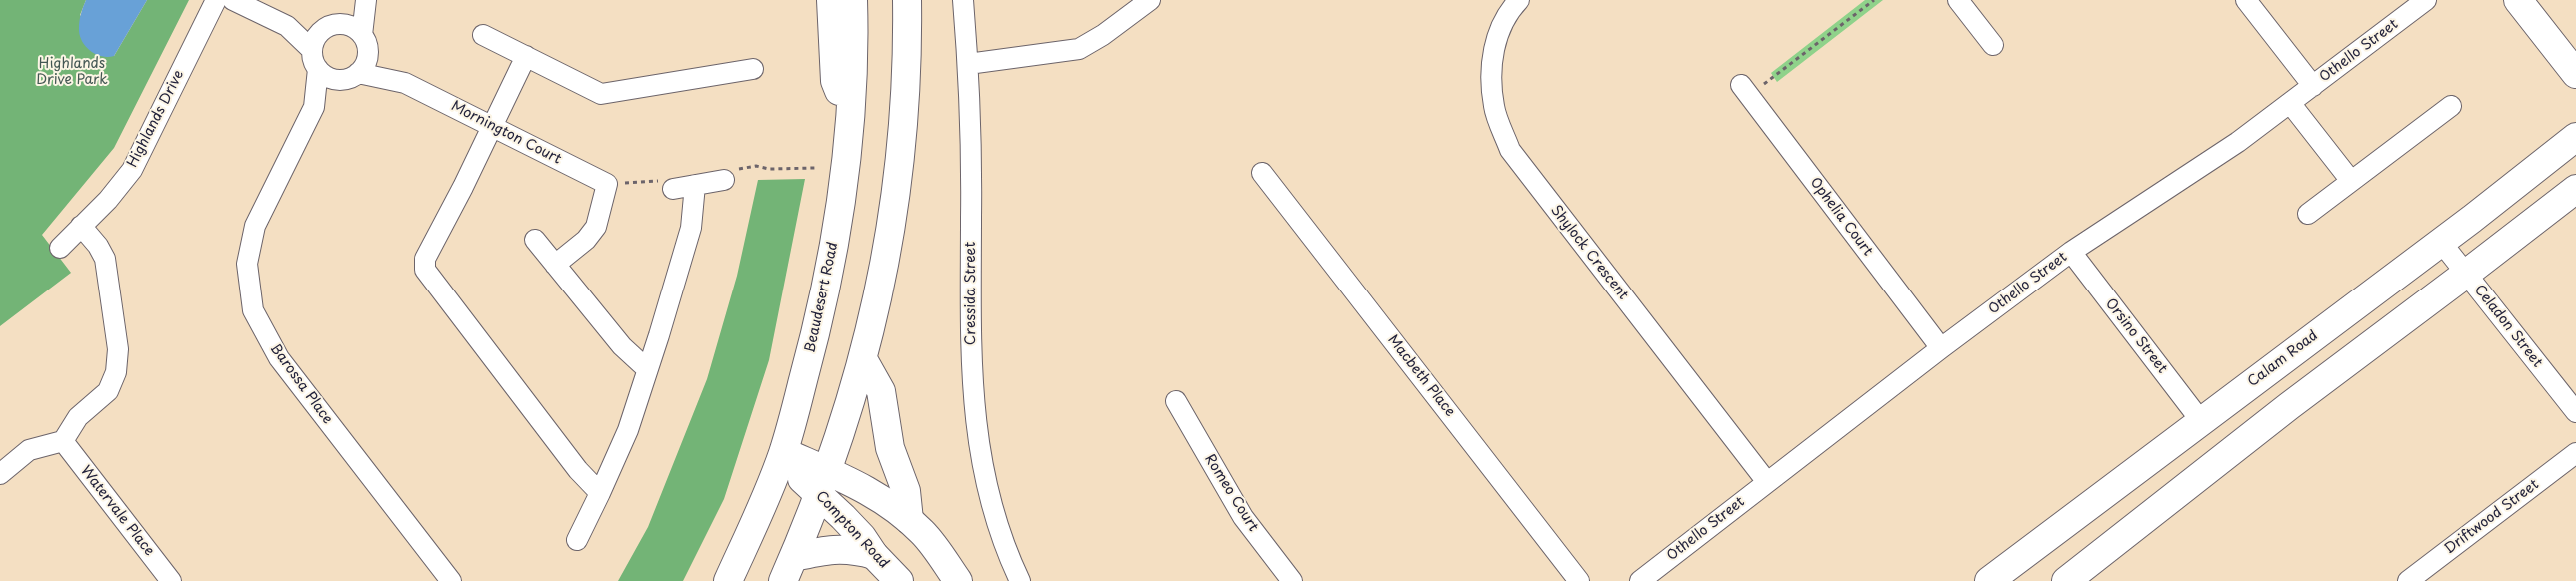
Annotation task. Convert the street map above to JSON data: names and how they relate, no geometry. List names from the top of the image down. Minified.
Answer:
{"streets":{"main road":["Beaudesert Road","Calam Road","Compton Road"],"street":["Othello Street","Highlands Drive","Mornington Court","Ophelia Court","Shylock Crescent","Cressida Street","Celadon Street","Orsino Street","Macbeth Place","Barossa Place","Romeo Court","Watervale Place","Driftwood Street"]},"crossings":[["Othello Street","Ophelia Court"],["Othello Street","Shylock Crescent"],["Othello Street","Orsino Street"],["Mornington Court","Barossa Place"],["Beaudesert Road","Compton Road"],["Celadon Street","Calam Road"],["Orsino Street","Calam Road"]],"parks":["Highlands Drive Park"]}
